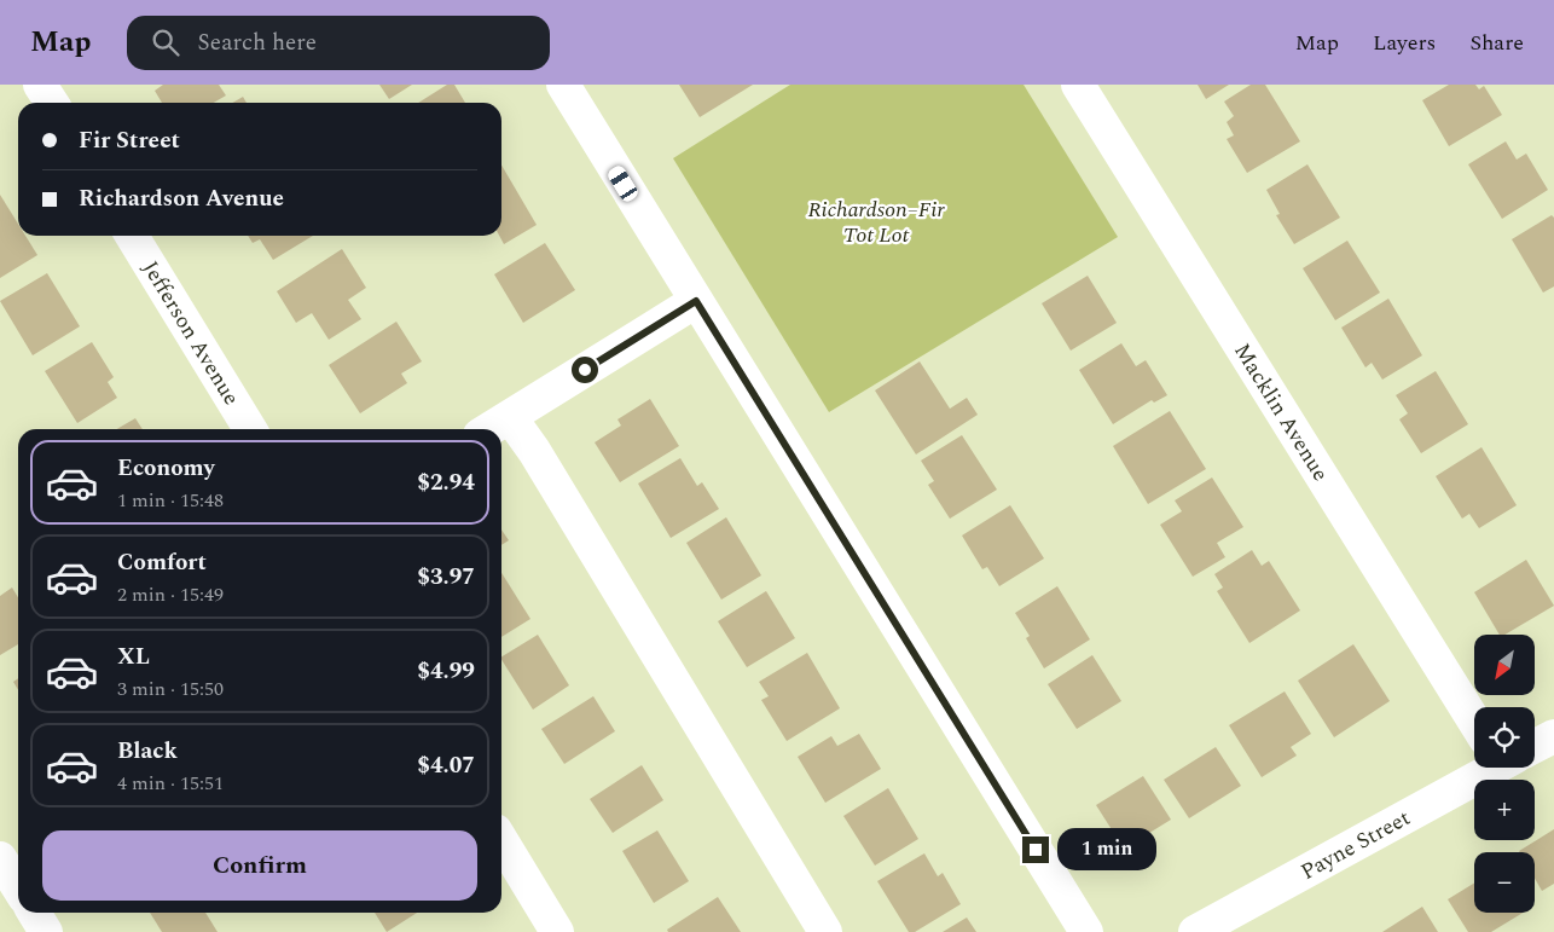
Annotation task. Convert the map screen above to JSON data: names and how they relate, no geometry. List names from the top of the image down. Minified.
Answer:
{"streets":{"street":["Jefferson Avenue","Macklin Avenue","Payne Street"]},"parks":["Richardson–Fir Tot Lot"],"north":"bottom left","page":{"header":"Map","search":"Search here","nav":["Map","Layers","Share"],"banner":["Fir Street","Richardson Avenue"],"list":[{"name":"Economy","note":"1 min · 15:48","value":"$2.94"},{"name":"Comfort","note":"2 min · 15:49","value":"$3.97"},{"name":"XL","note":"3 min · 15:50","value":"$4.99"},{"name":"Black","note":"4 min · 15:51","value":"$4.07"}],"map_buttons":["+","−"],"buttons":"Confirm","bubble":"1 min"}}
